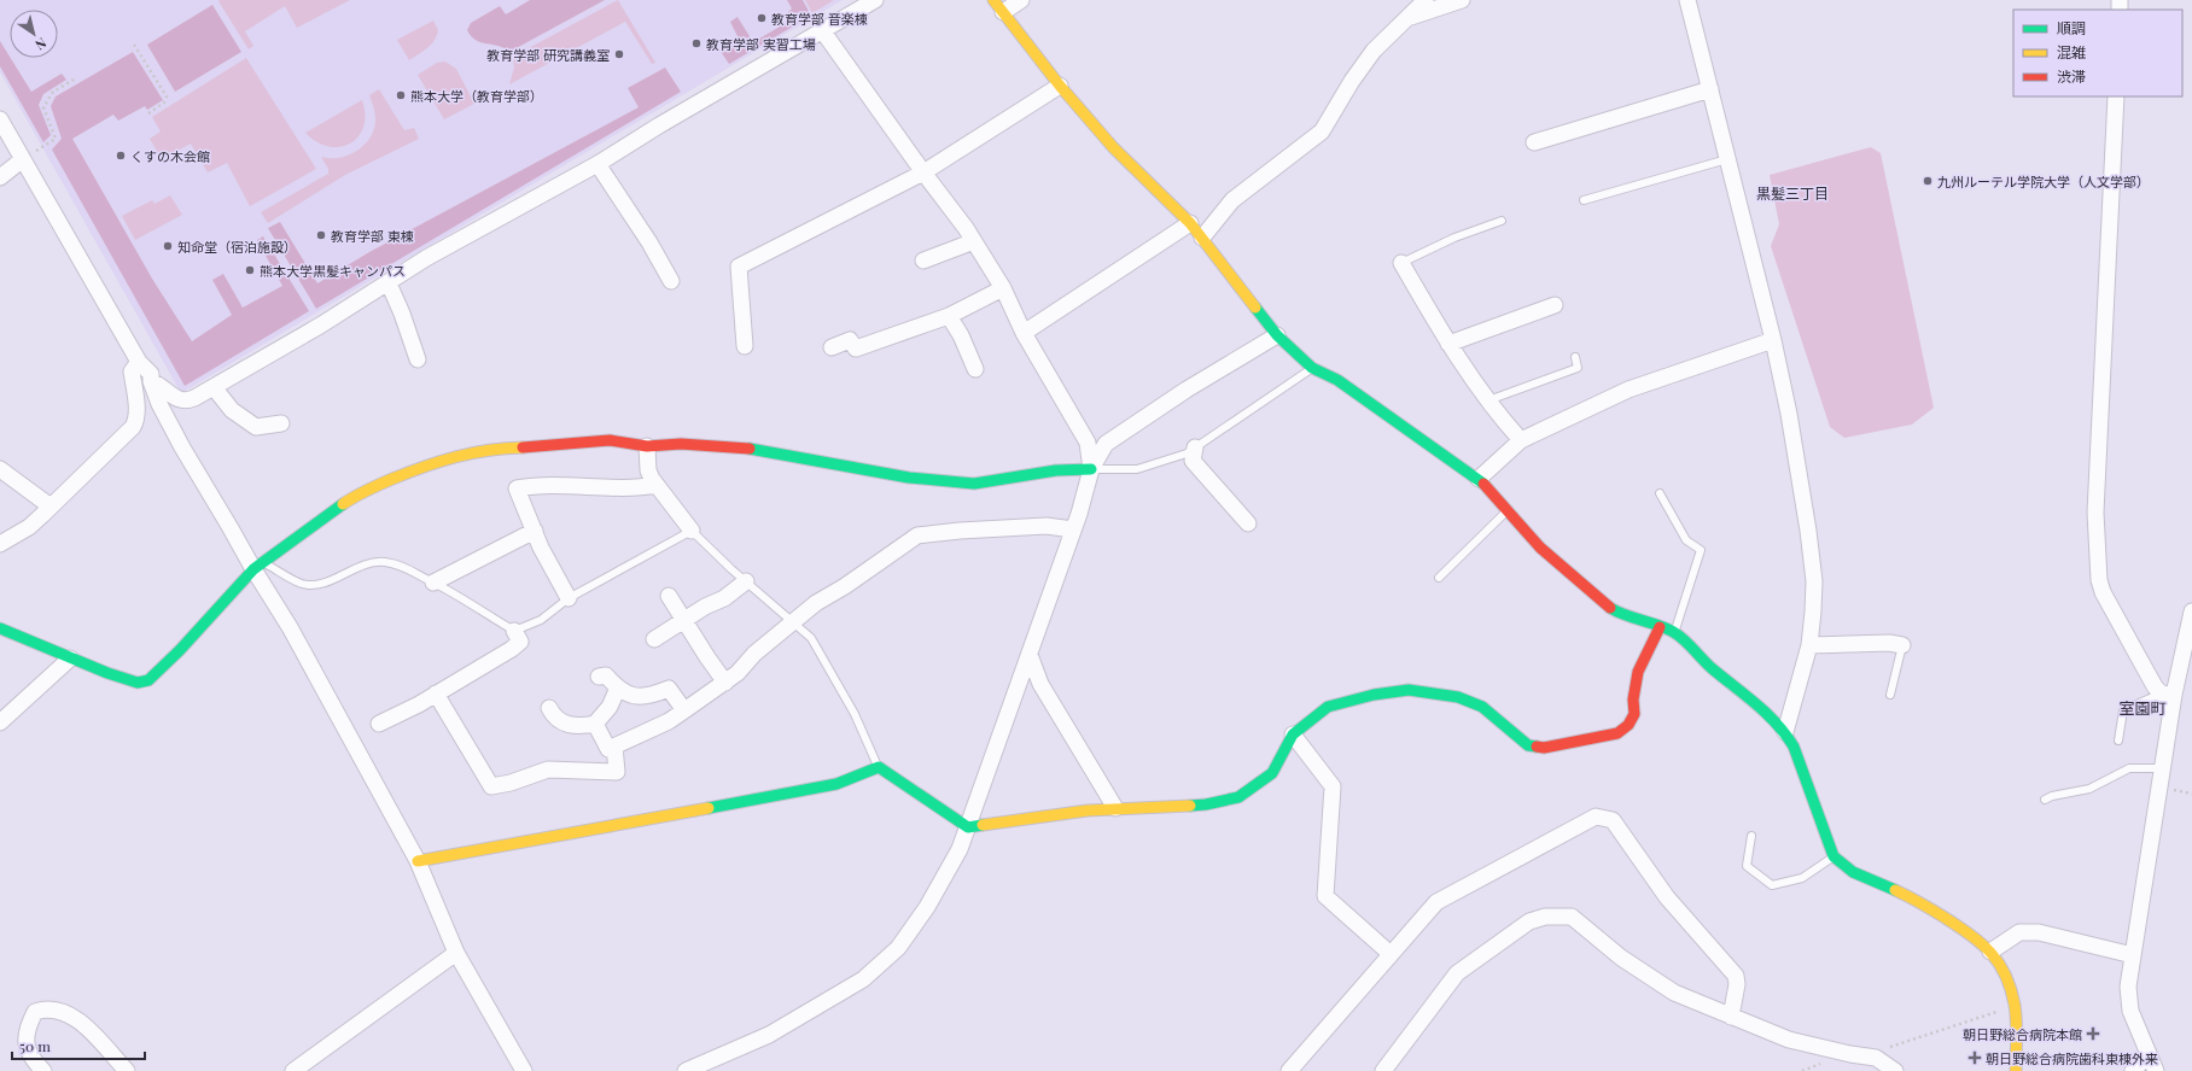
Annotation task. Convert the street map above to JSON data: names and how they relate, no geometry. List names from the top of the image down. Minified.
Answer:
{"districts":["黒髪三丁目","室園町"],"places":{"other":["教育学部 音楽棟","教育学部 実習工場","教育学部 研究講義室","熊本大学（教育学部）","くすの木会館","九州ルーテル学院大学（人文学部）","教育学部 東棟","知命堂（宿泊施設）","熊本大学黒髪キャンパス"],"health":["朝日野総合病院本館","朝日野総合病院歯科東棟外来"]},"legend":["順調","混雑","渋滞"],"scale_bar":"50 m","north":"bottom right"}
